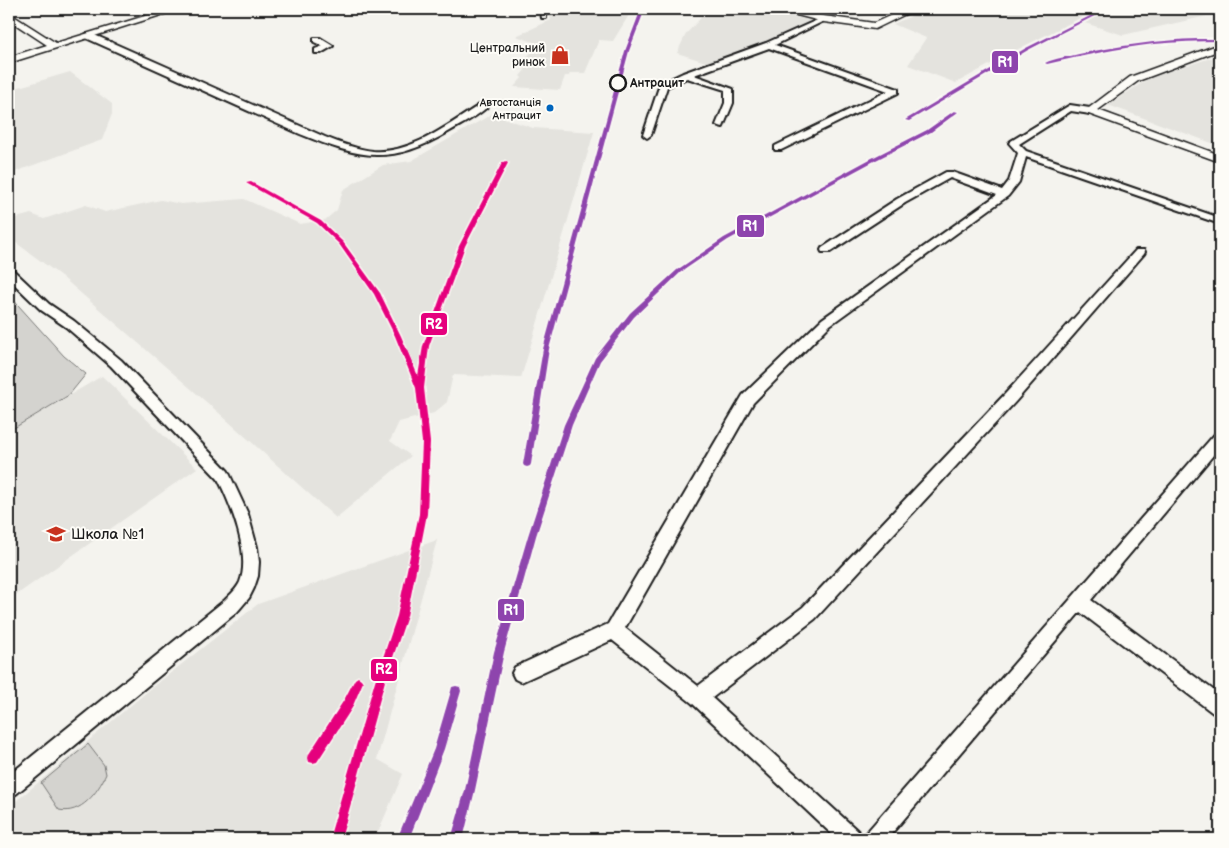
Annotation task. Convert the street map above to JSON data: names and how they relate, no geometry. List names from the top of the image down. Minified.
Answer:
{"places":{"shop":["Центральний ринок"],"other":["Антрацит","Автостанція Антрацит"],"school or university":["Школа №1"]},"lines":["transit line R1","transit line R2"]}
